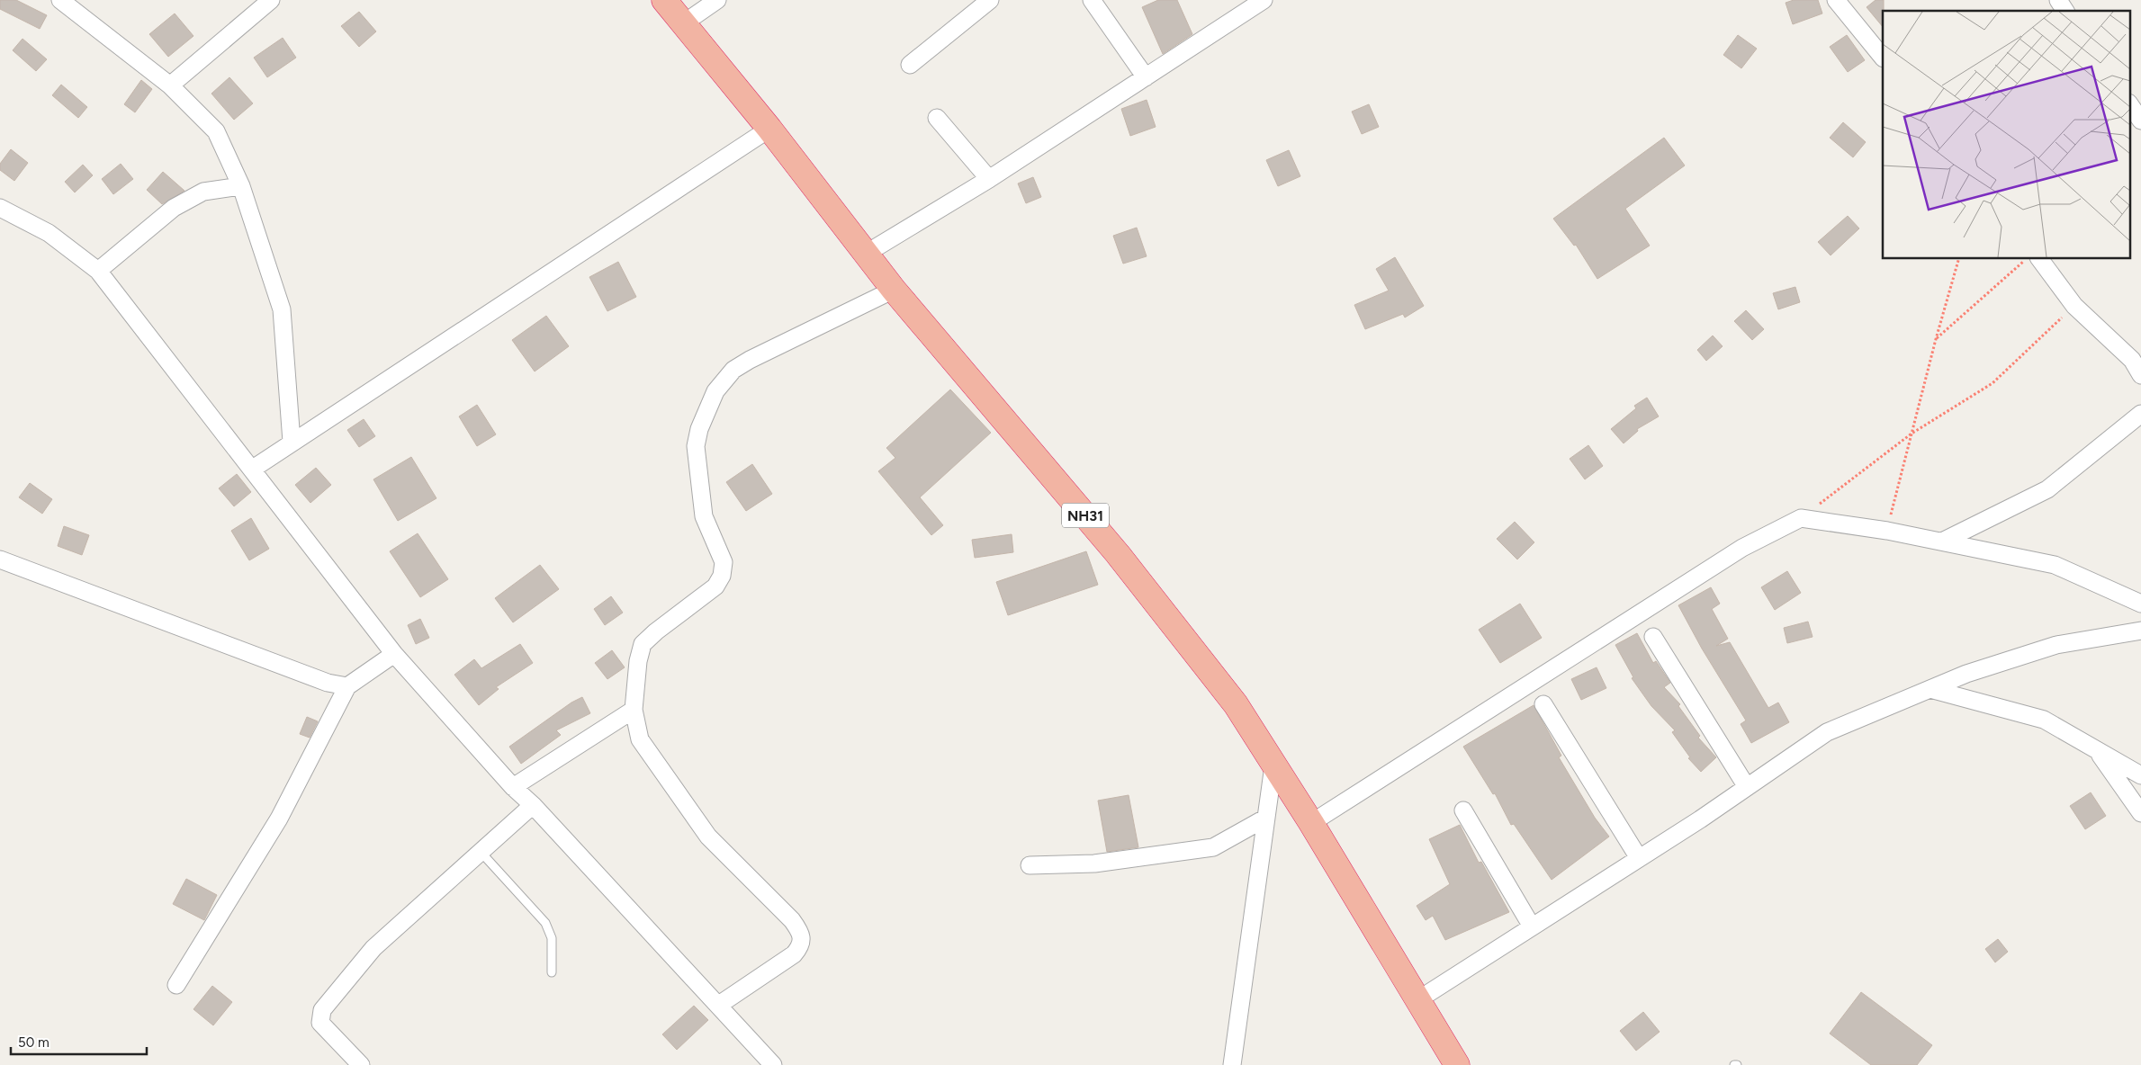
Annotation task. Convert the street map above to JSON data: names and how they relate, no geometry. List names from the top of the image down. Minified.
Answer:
{"streets":{"highway":["NH31"]},"scale_bar":"50 m"}
